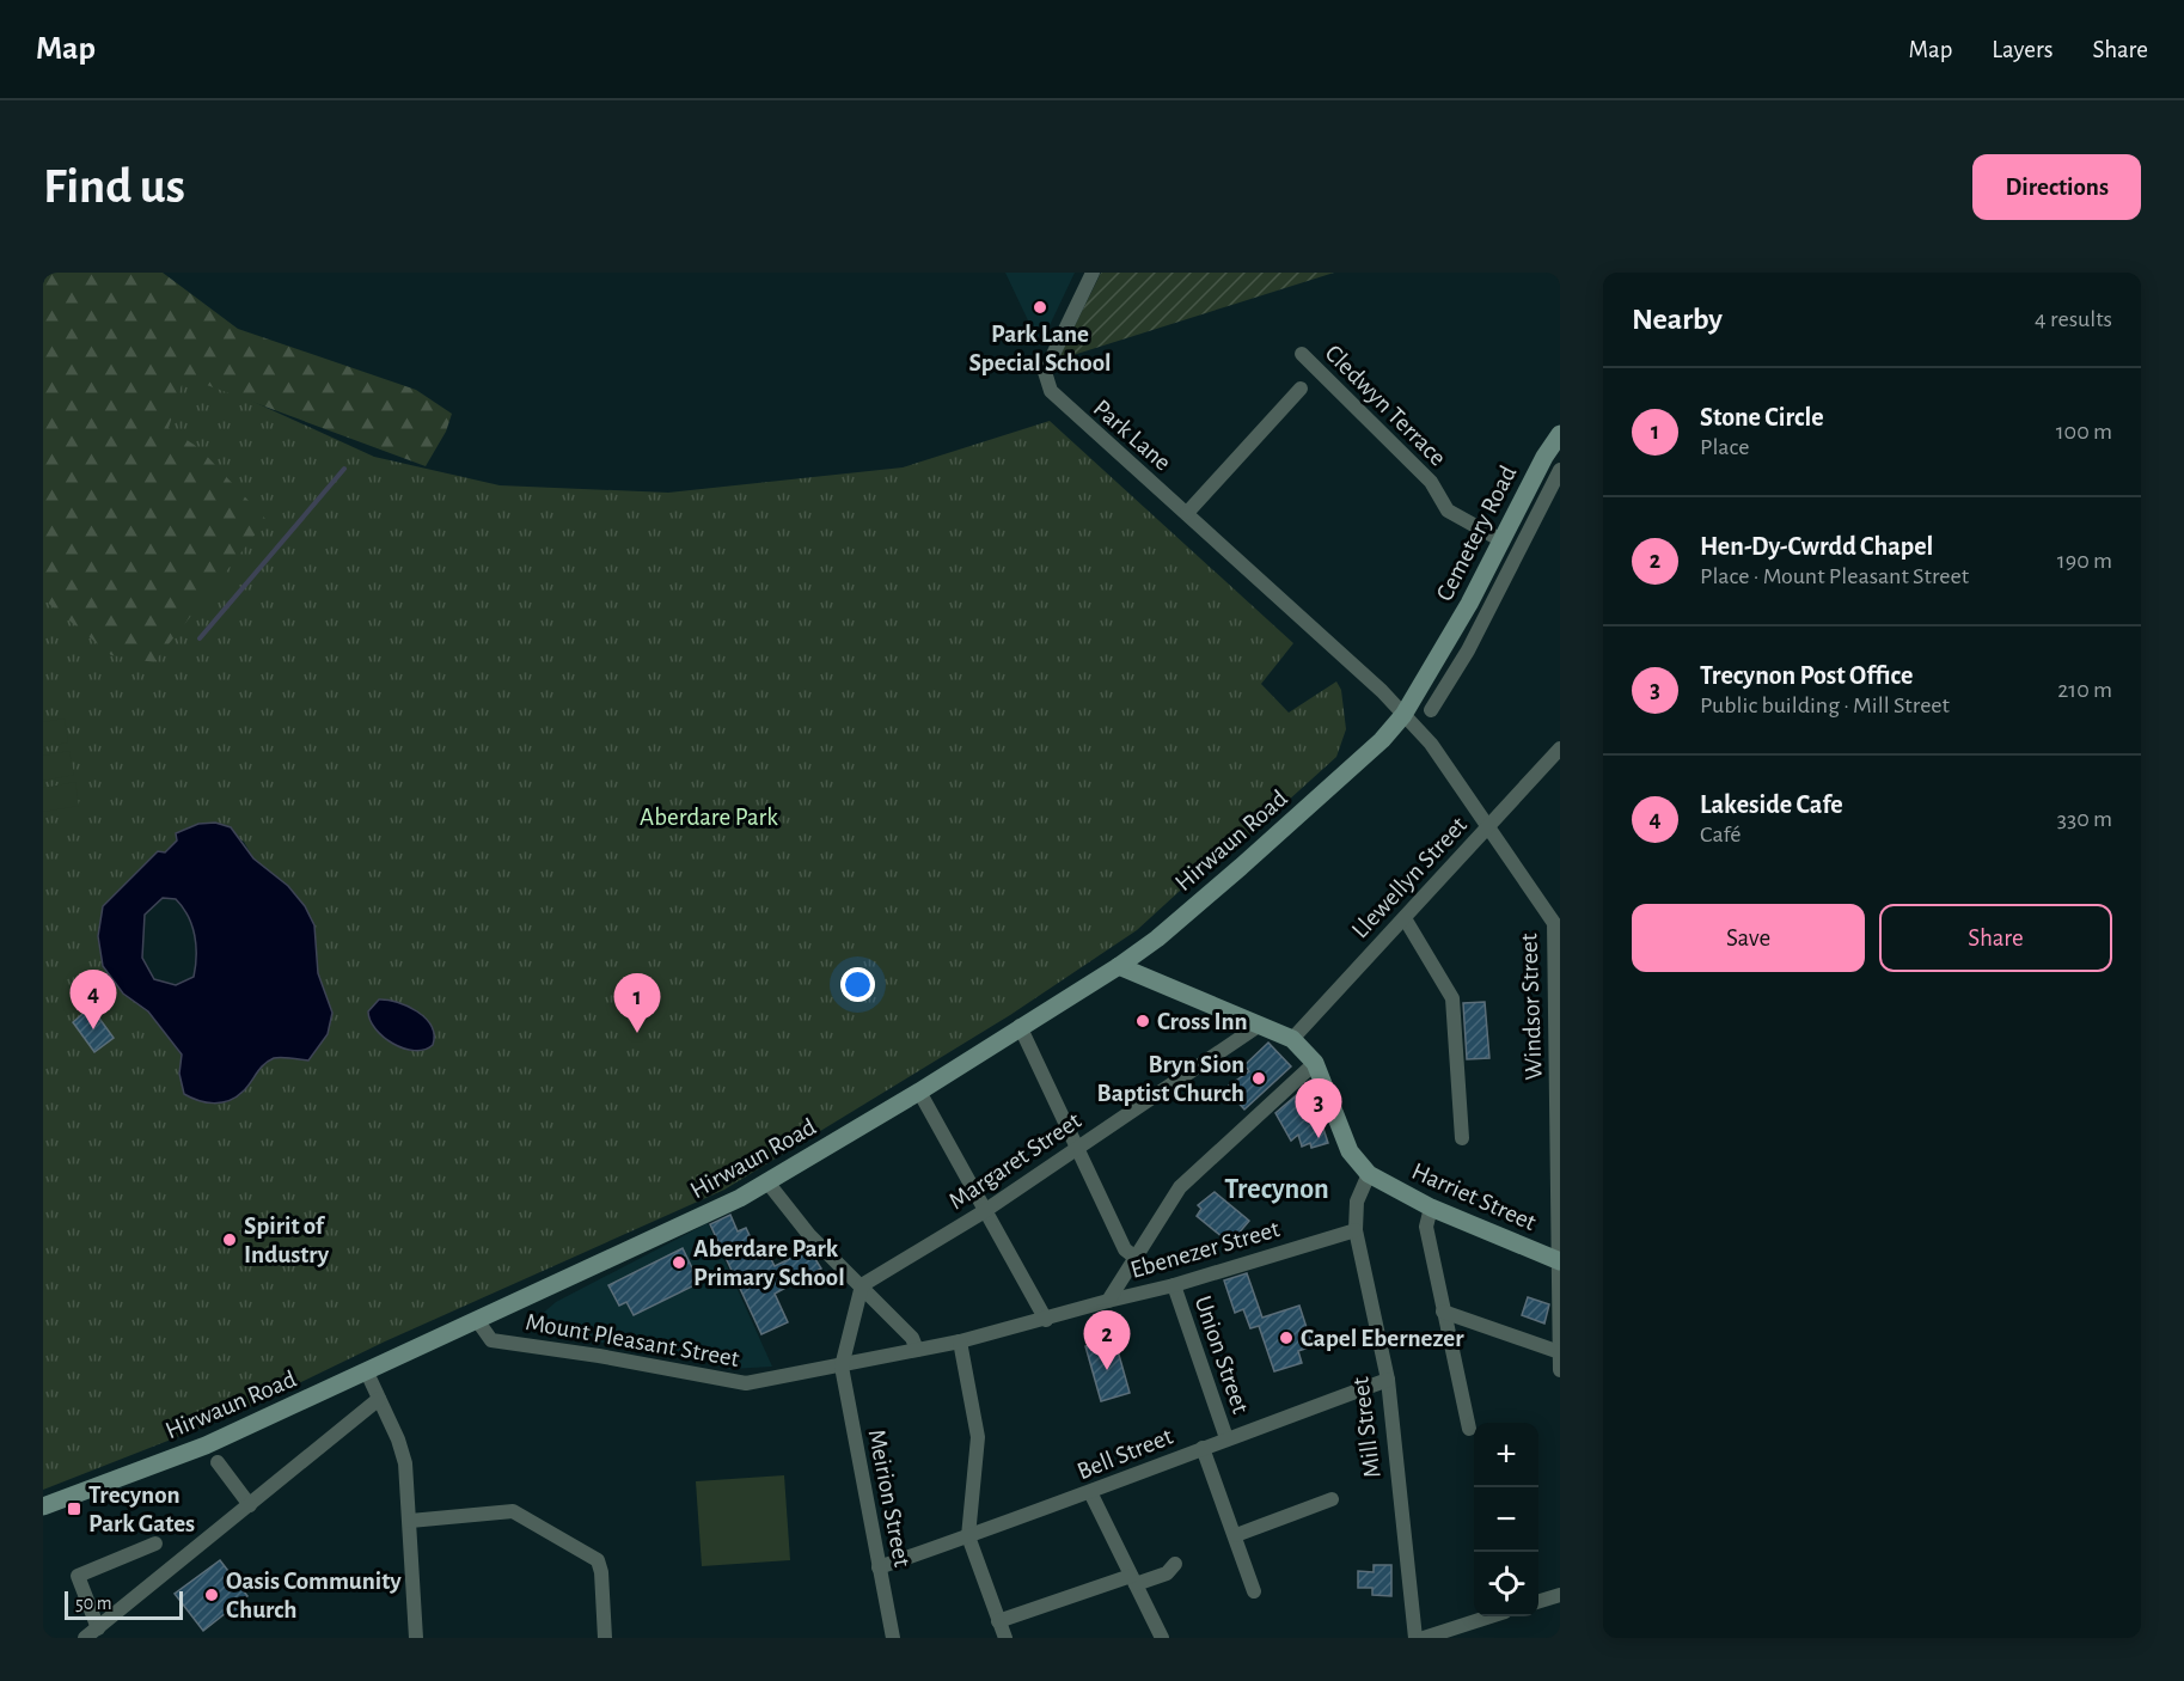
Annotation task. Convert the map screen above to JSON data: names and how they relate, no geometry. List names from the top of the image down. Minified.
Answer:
{"streets":{"main road":["Cemetery Road","Hirwaun Road","Harriet Street"],"street":["Cledwyn Terrace","Park Lane","Llewellyn Street","Windsor Street","Margaret Street","Ebenezer Street","Mount Pleasant Street","Union Street","Mill Street","Bell Street","Meirion Street"]},"crossings":[["Cledwyn Terrace","Cemetery Road"],["Park Lane","Cemetery Road"],["Park Lane","Hirwaun Road"],["Park Lane","Windsor Street"],["Cemetery Road","Hirwaun Road"],["Cemetery Road","Windsor Street"],["Hirwaun Road","Windsor Street"],["Hirwaun Road","Mount Pleasant Street"],["Llewellyn Street","Windsor Street"],["Windsor Street","Harriet Street"],["Harriet Street","Mill Street"],["Ebenezer Street","Mount Pleasant Street"],["Ebenezer Street","Union Street"],["Ebenezer Street","Mill Street"],["Mount Pleasant Street","Meirion Street"],["Union Street","Bell Street"],["Mill Street","Bell Street"],["Bell Street","Meirion Street"]],"districts":["Trecynon"],"parks":["Aberdare Park"],"places":{"other":["Park Lane Special School","Cross Inn","Bryn Sion Baptist Church","Spirit of Industry","Aberdare Park Primary School","Capel Ebernezer","Oasis Community Church"],"transit":["Trecynon Park Gates"]},"scale_bar":"50 m","page":{"header":"Map","nav":["Map","Layers","Share"],"buttons":["Directions",["Save","Share"]],"title":"Find us","heading":["Nearby","4 results"],"list":[{"mark":"1","name":"Stone Circle","note":"Place","value":"100 m"},{"mark":"2","name":"Hen-Dy-Cwrdd Chapel","note":"Place · Mount Pleasant Street","value":"190 m"},{"mark":"3","name":"Trecynon Post Office","note":"Public building · Mill Street","value":"210 m"},{"mark":"4","name":"Lakeside Cafe","note":"Café","value":"330 m"}],"pins":["4","1","3","2"],"map_buttons":["+","−"],"scale":"50 m"}}
